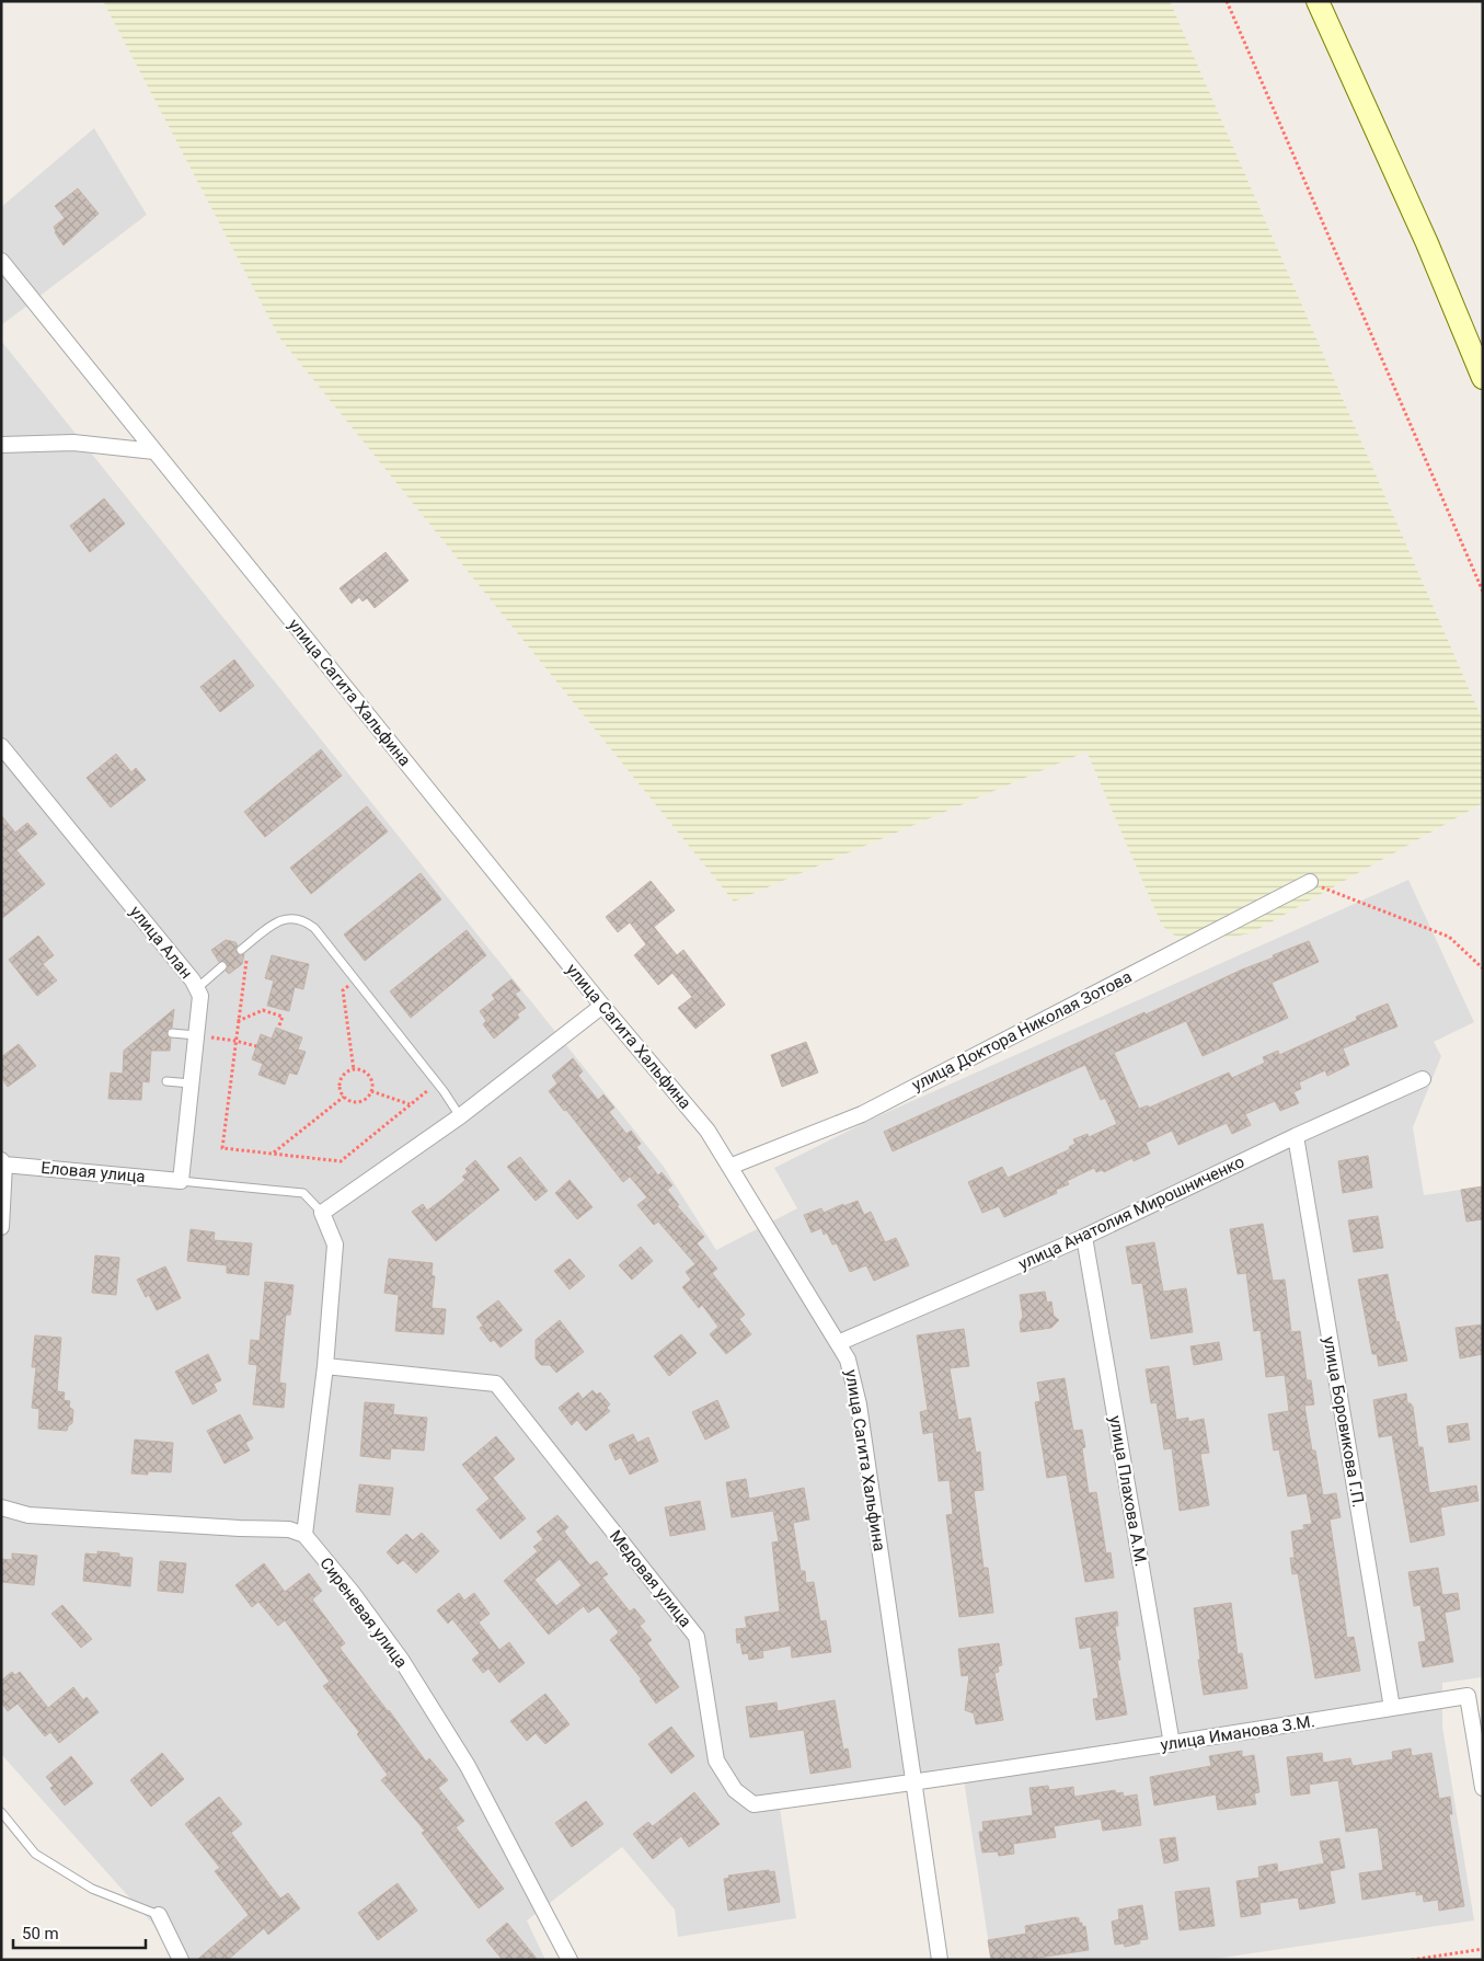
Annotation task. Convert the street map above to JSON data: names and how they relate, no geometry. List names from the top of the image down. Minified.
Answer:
{"streets":{"street":["улица Сагита Хальфина","улица Алан","улица Доктора Николая Зотова","Еловая улица","улица Анатолия Мирошниченко","улица Боровикова Г.П.","улица Плахова А.М.","Медовая улица","Сиреневая улица","улица Иманова З.М."]},"crossings":[["улица Сагита Хальфина","улица Доктора Николая Зотова"],["улица Сагита Хальфина","улица Анатолия Мирошниченко"],["улица Сагита Хальфина","Медовая улица"],["улица Сагита Хальфина","улица Иманова З.М."],["улица Алан","Еловая улица"],["улица Анатолия Мирошниченко","улица Боровикова Г.П."],["улица Анатолия Мирошниченко","улица Плахова А.М."],["улица Боровикова Г.П.","улица Иманова З.М."],["улица Плахова А.М.","улица Иманова З.М."],["Медовая улица","улица Иманова З.М."]],"scale_bar":"50 m"}
